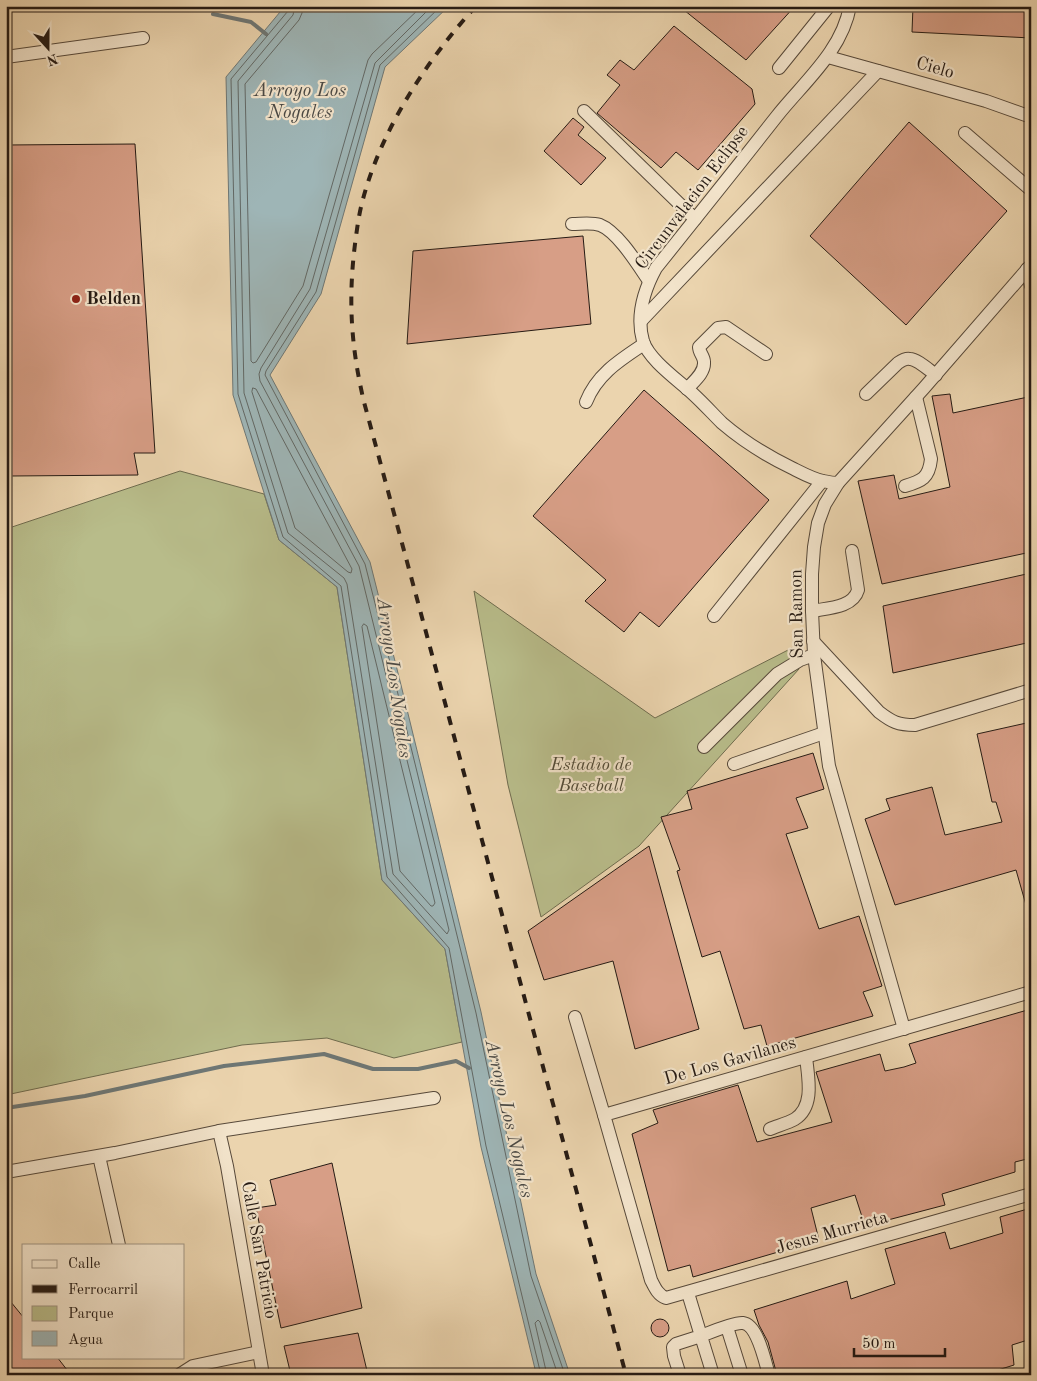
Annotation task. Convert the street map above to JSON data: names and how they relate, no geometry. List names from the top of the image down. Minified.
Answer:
{"streets":{"street":["Cielo","Circunvalacion Eclipse","San Ramon","De Los Gavilanes","Jesus Murrieta","Calle San Patricio"]},"crossings":[["Cielo","Circunvalacion Eclipse"],["San Ramon","De Los Gavilanes"],["De Los Gavilanes","Jesus Murrieta"]],"water":["Arroyo Los Nogales"],"parks":["Estadio de Baseball"],"places":["Belden"],"legend":["Calle","Ferrocarril","Parque","Agua"],"scale_bar":"50 m","north":"bottom"}
